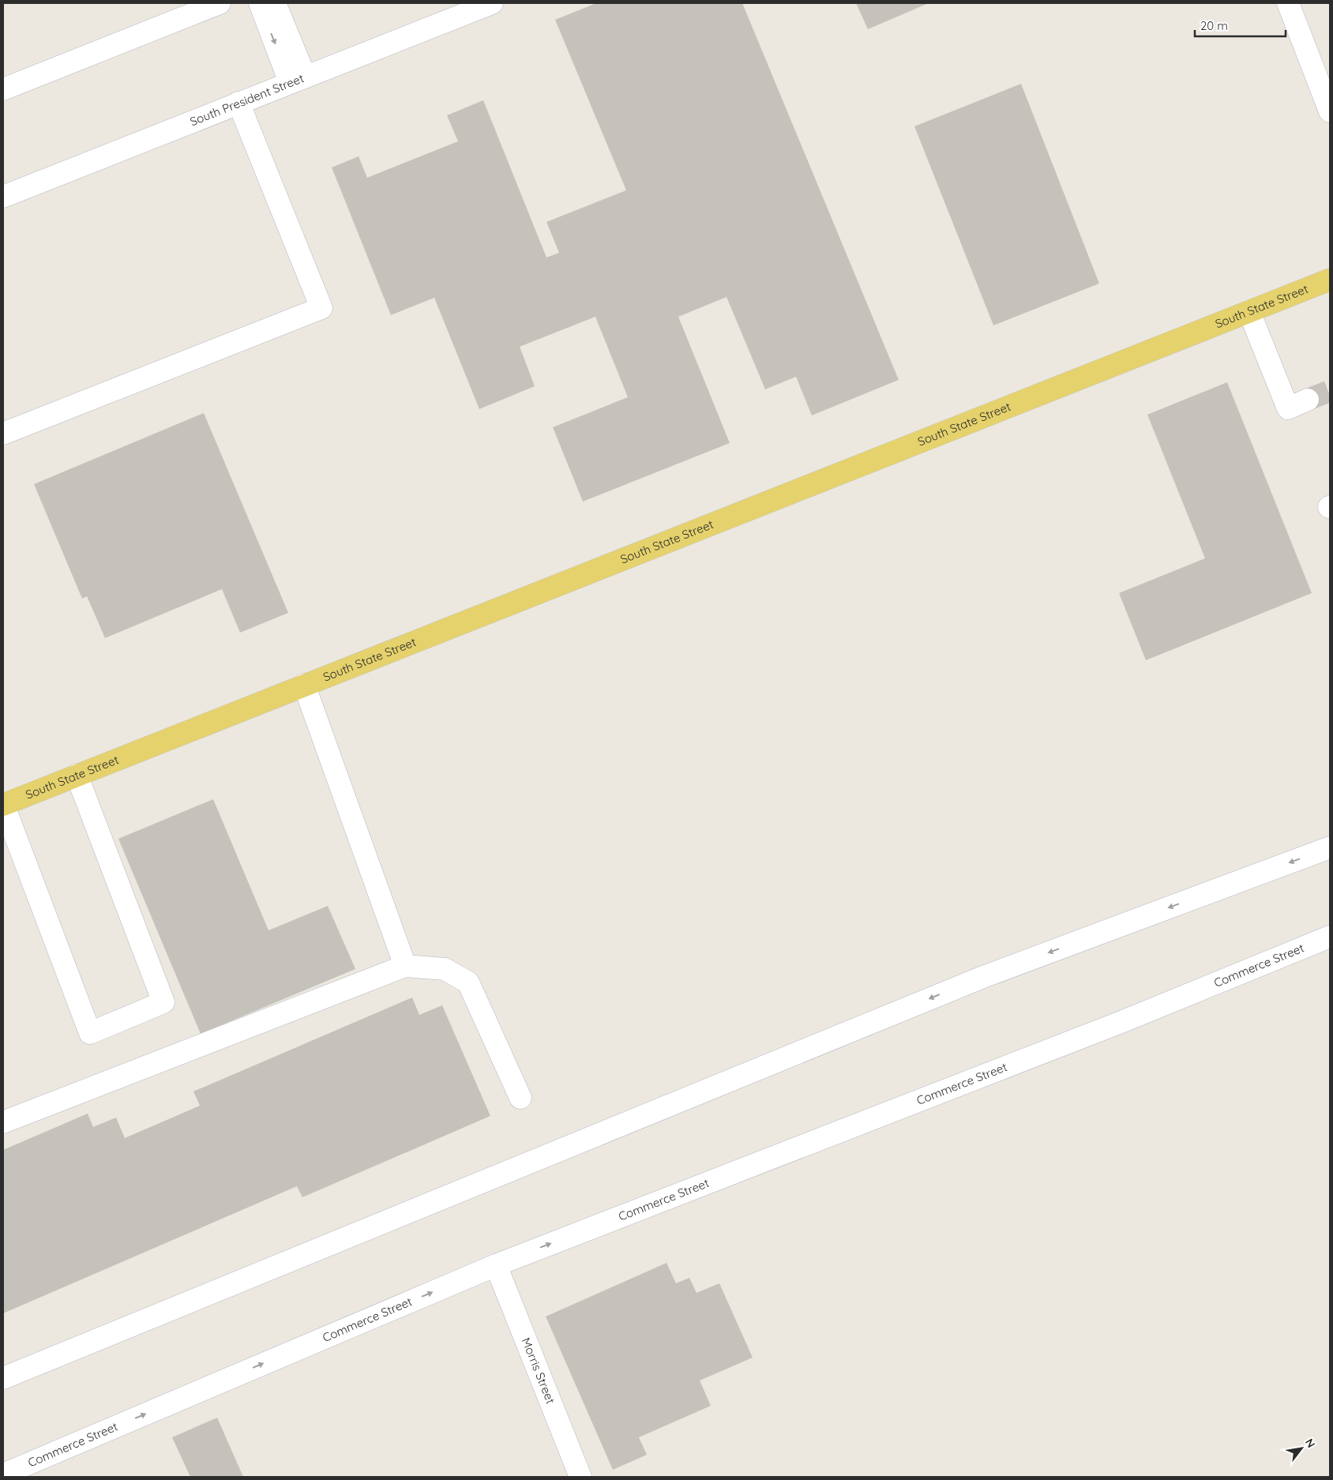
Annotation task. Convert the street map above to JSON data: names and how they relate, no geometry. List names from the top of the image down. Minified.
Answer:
{"streets":{"main road":["South State Street"],"street":["South President Street","Commerce Street","Morris Street"]},"crossings":[["Commerce Street","Morris Street"]],"scale_bar":"20 m","north":"top right"}
